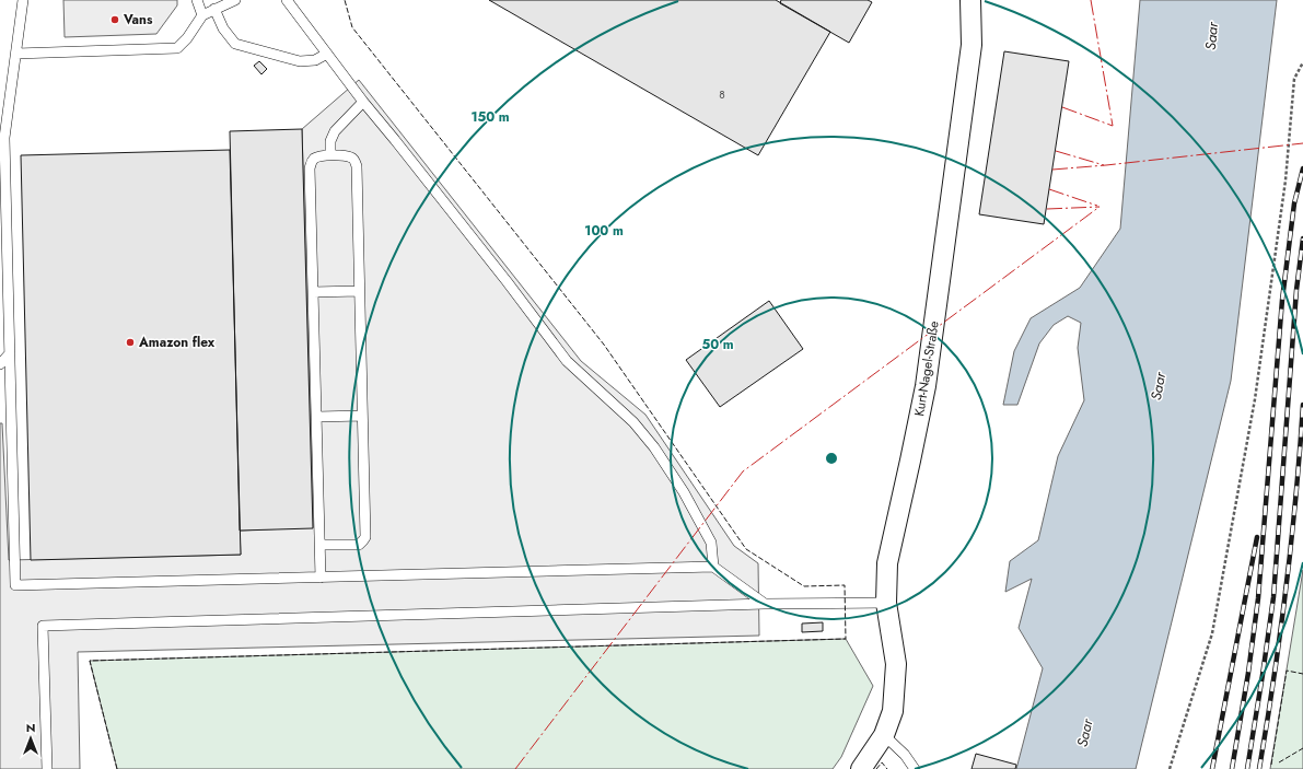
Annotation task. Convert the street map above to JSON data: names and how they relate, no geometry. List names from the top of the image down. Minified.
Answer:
{"streets":{"street":["Kurt-Nagel-Straße"]},"water":["Saar"],"places":["Vans","Amazon flex"],"house_numbers":["8"],"north":"top","rings":["150 m","100 m","50 m"]}
